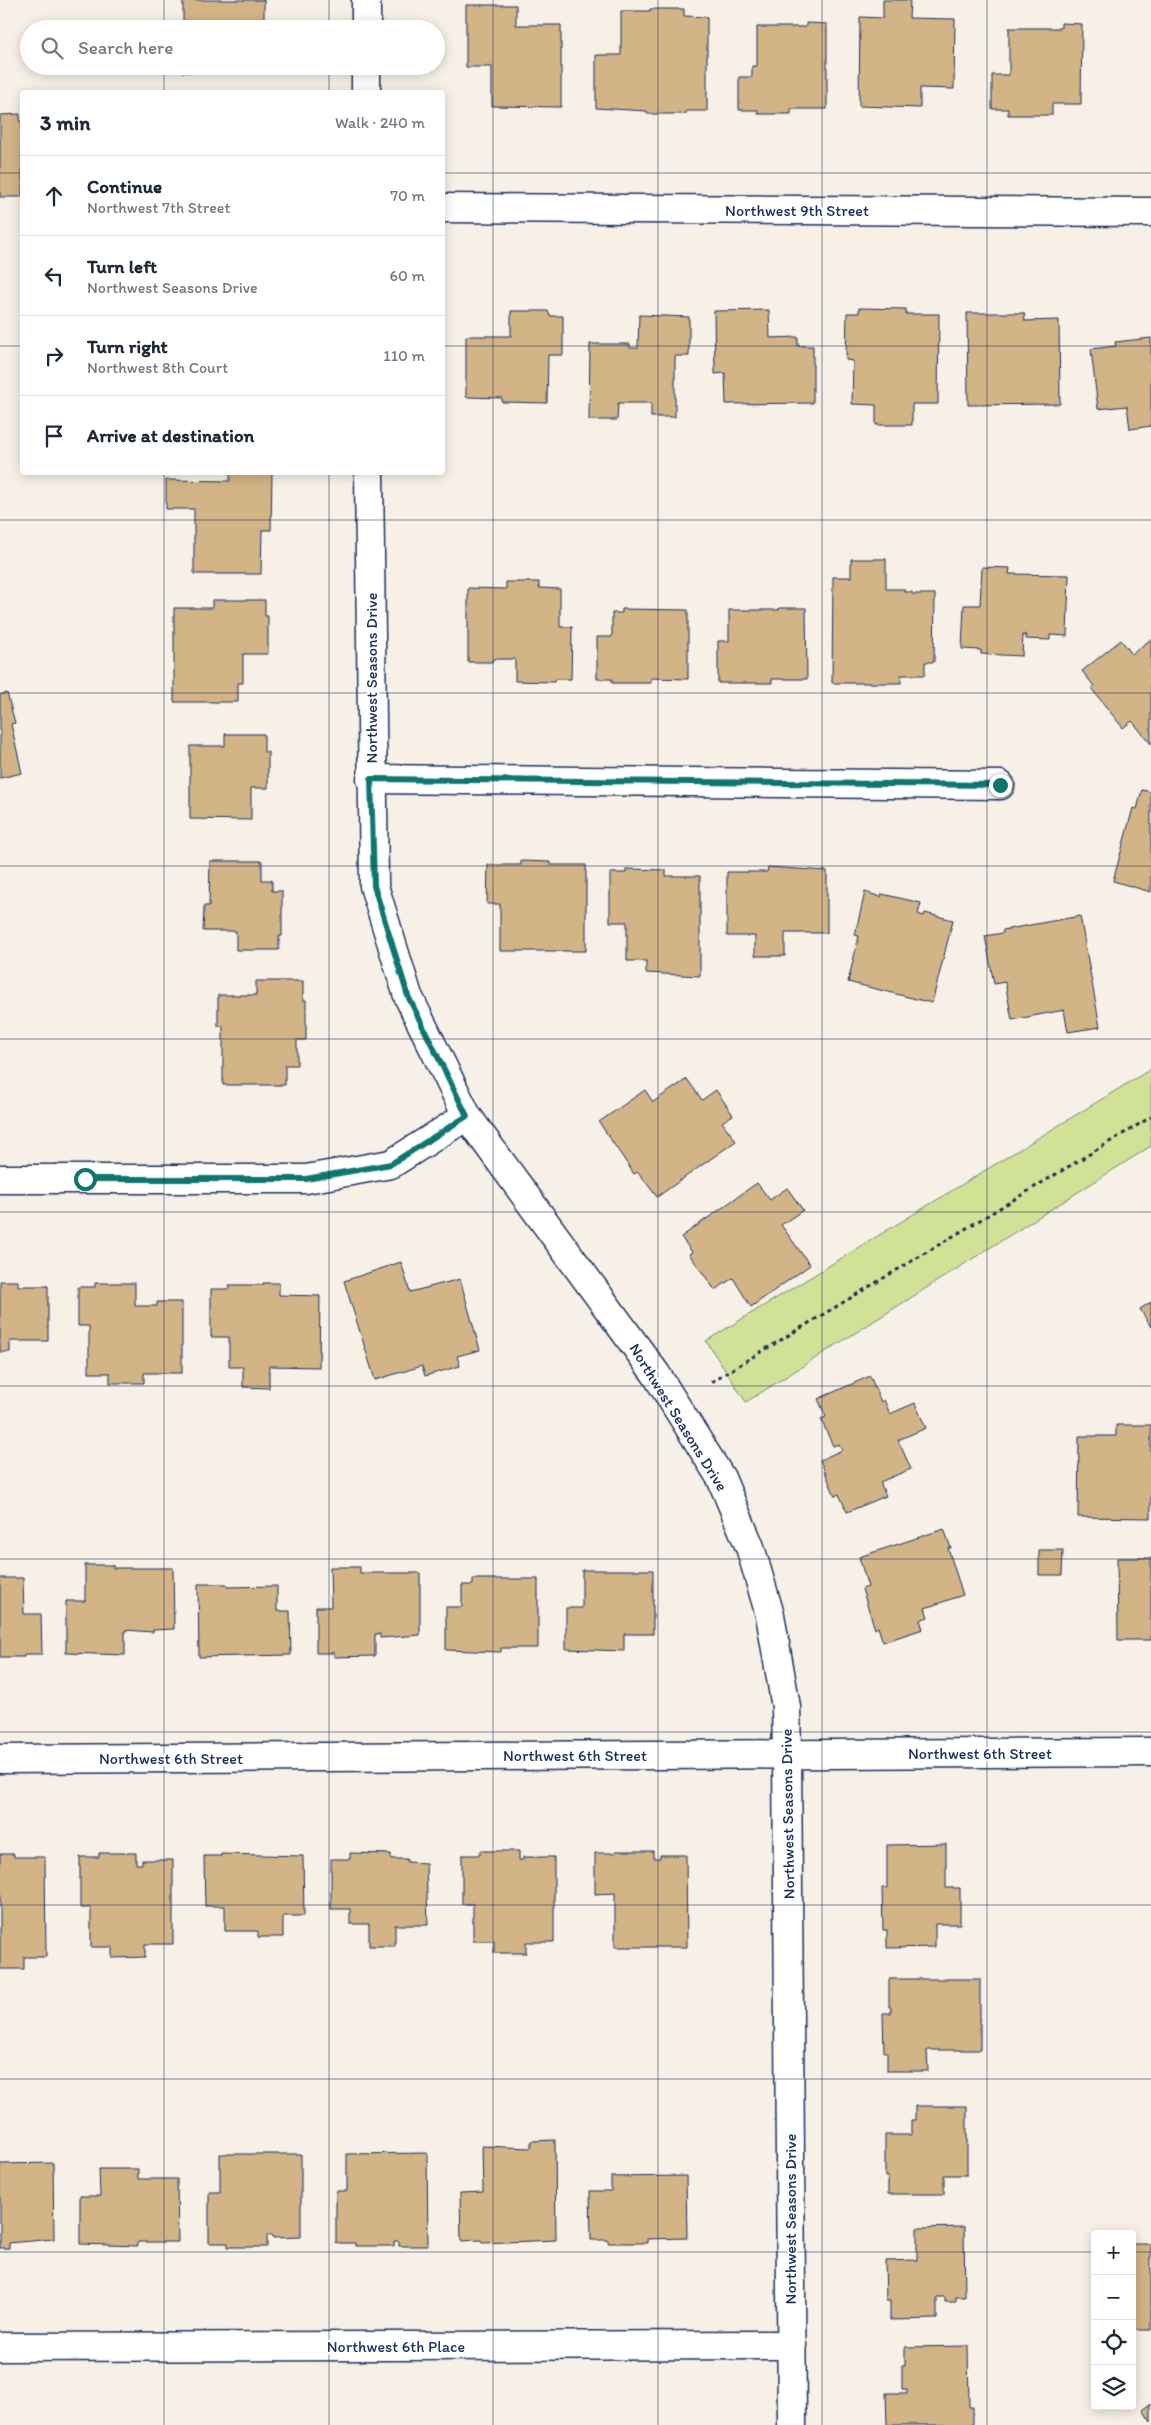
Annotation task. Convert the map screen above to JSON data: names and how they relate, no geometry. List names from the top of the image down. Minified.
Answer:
{"streets":{"street":["Northwest 9th Street","Northwest Seasons Drive","Northwest 6th Street","Northwest 6th Place"]},"crossings":[["Northwest Seasons Drive","Northwest 6th Street"],["Northwest Seasons Drive","Northwest 6th Place"]],"page":{"search":"Search here","heading":["3 min","Walk · 240 m"],"list":[["Continue","Northwest 7th Street","70 m"],["Turn left","Northwest Seasons Drive","60 m"],["Turn right","Northwest 8th Court","110 m"],"Arrive at destination"],"map_buttons":["+","−"]}}
